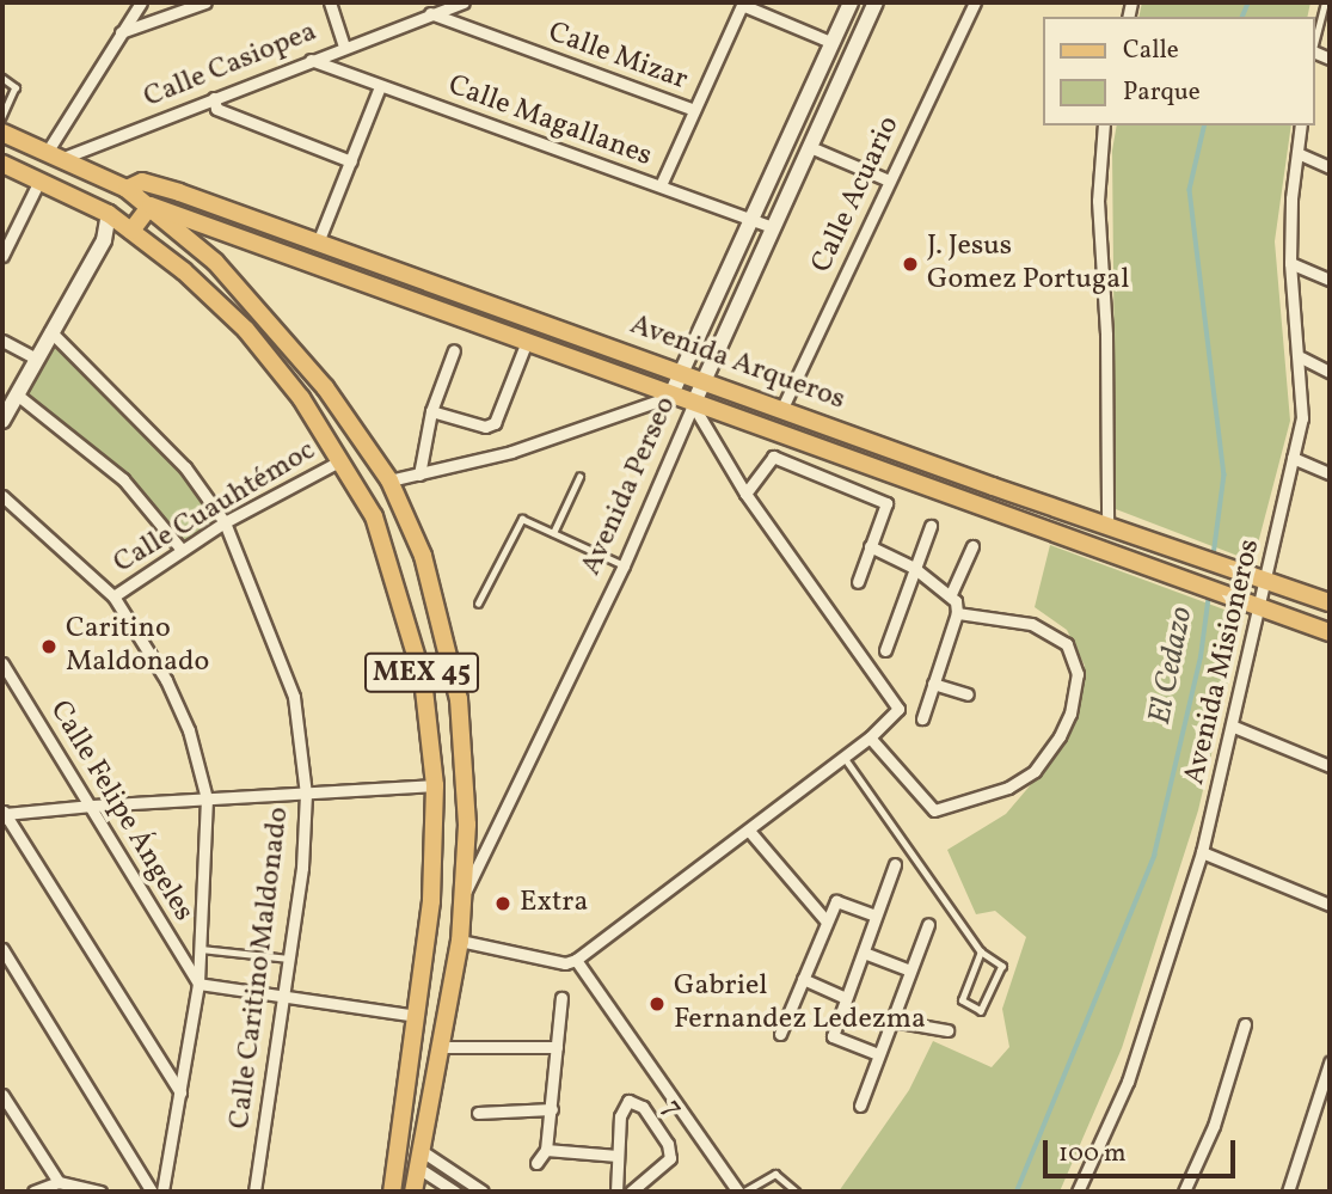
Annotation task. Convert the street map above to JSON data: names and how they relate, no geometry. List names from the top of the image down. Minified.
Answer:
{"streets":{"main road":["Avenida Arqueros","Avenida Perseo","MEX 45"],"street":["Calle Mizar","Calle Casiopea","Calle Magallanes","Calle Acuario","Calle Cuauhtémoc","Avenida Misioneros","Calle Felipe Ángeles","Calle Caritino Maldonado","7"]},"crossings":[["Calle Mizar","Calle Casiopea"],["Calle Casiopea","Calle Magallanes"],["Calle Casiopea","MEX 45"],["Calle Magallanes","Avenida Perseo"],["Calle Acuario","Avenida Arqueros"],["Avenida Arqueros","Avenida Perseo"],["Avenida Arqueros","Avenida Misioneros"],["Avenida Arqueros","MEX 45"],["Avenida Perseo","MEX 45"],["Calle Cuauhtémoc","MEX 45"],["Calle Cuauhtémoc","Calle Caritino Maldonado"]],"water":["El Cedazo"],"places":["J. Jesus Gomez Portugal","Caritino Maldonado","Extra","Gabriel Fernandez Ledezma"],"legend":["Calle","Parque"],"scale_bar":"100 m"}
